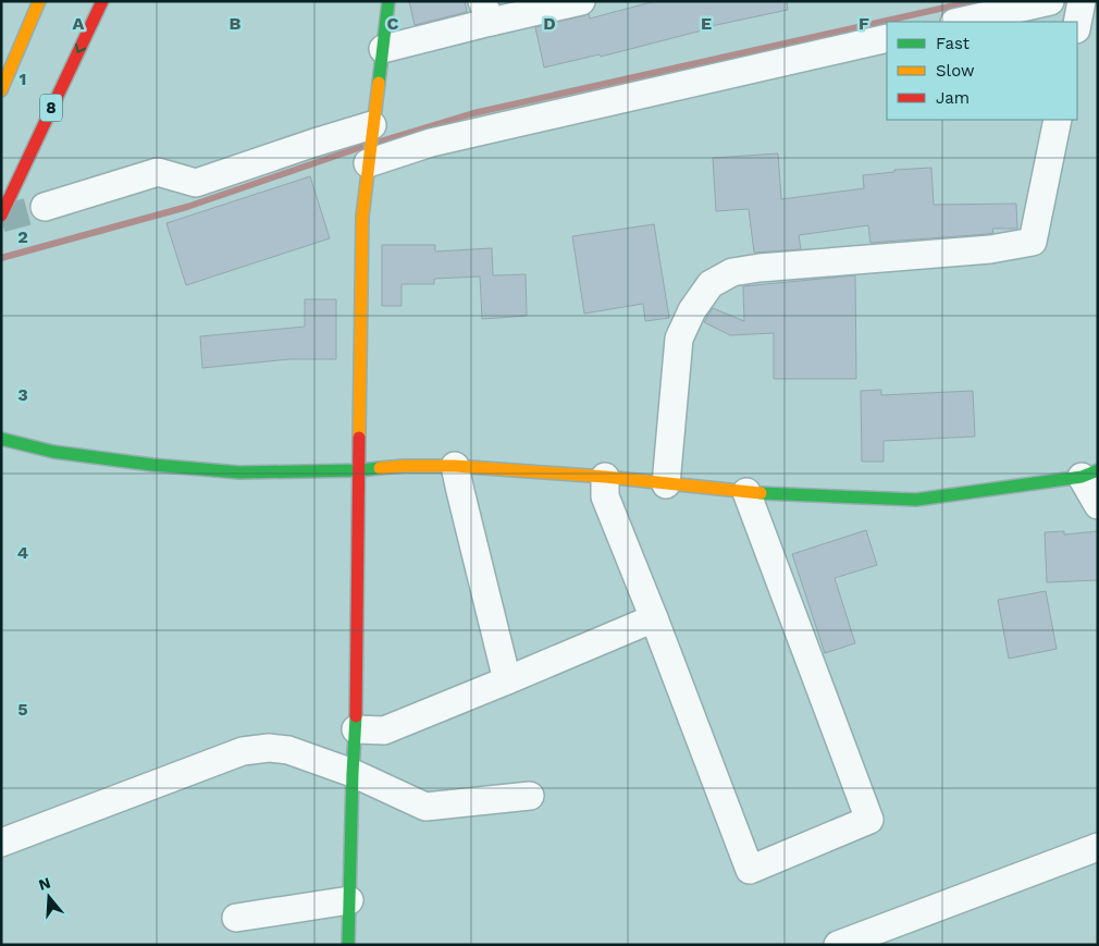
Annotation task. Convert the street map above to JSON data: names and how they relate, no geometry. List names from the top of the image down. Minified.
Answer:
{"streets":{"main road":["8"]},"legend":["Fast","Slow","Jam"],"north":"top","grid":{"columns":["A","B","C","D","E","F"],"rows":["1","2","3","4","5"]}}
